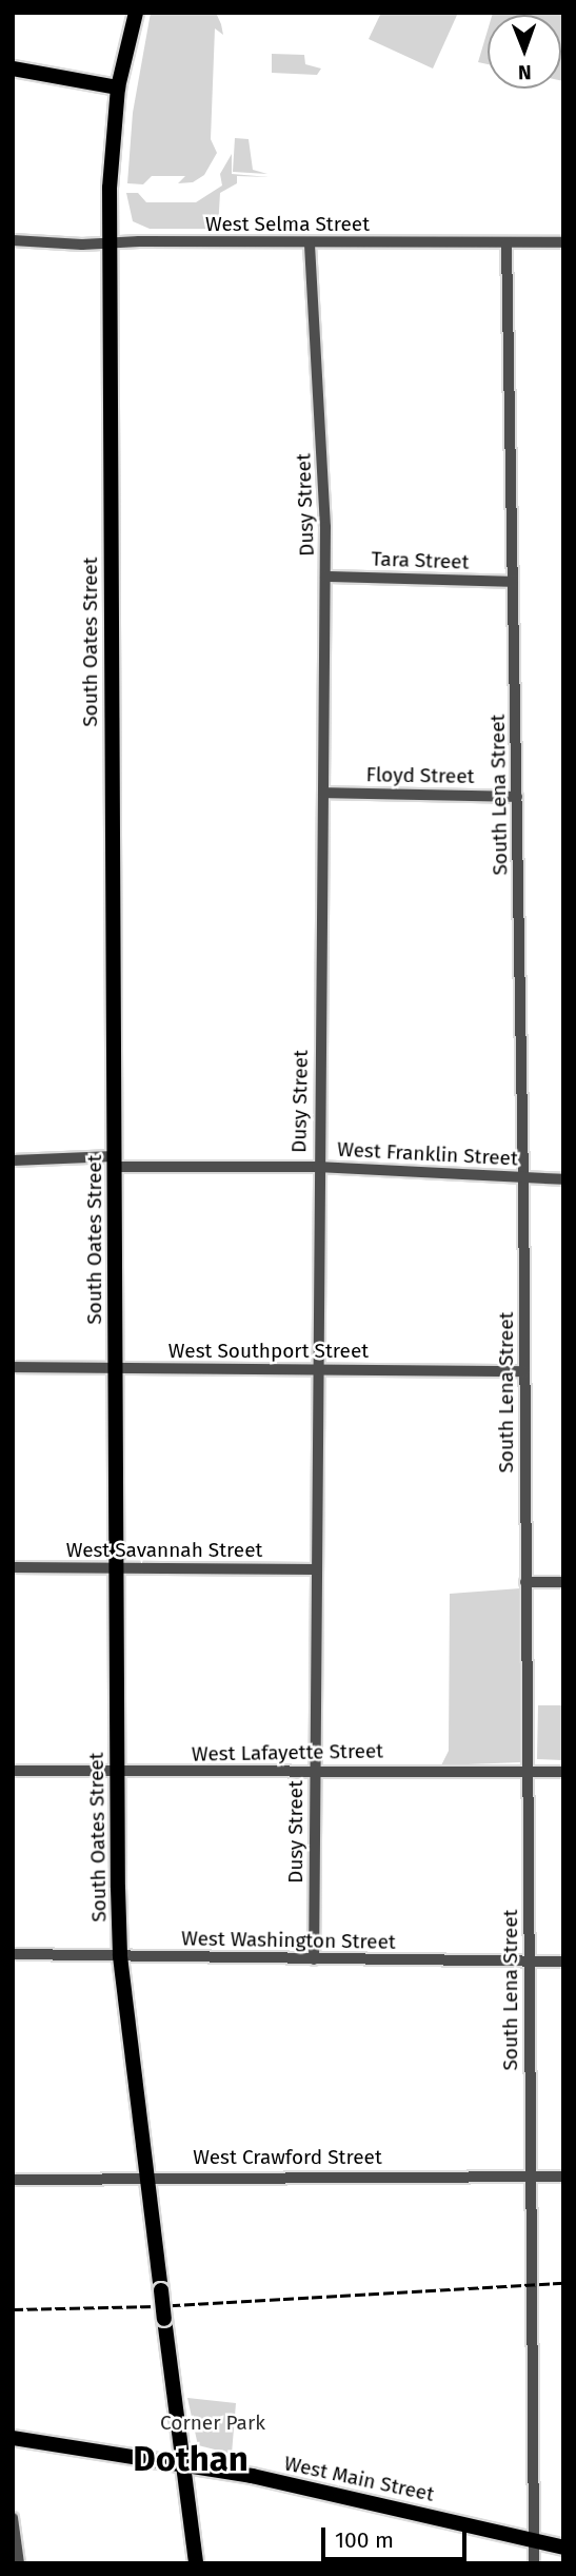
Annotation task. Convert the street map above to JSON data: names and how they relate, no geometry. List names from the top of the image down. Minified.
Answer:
{"streets":{"main road":["South Oates Street","West Main Street"],"street":["West Selma Street","Dusy Street","Tara Street","Floyd Street","South Lena Street","West Franklin Street","West Southport Street","West Savannah Street","West Lafayette Street","West Washington Street","West Crawford Street"]},"crossings":[["West Selma Street","Dusy Street"],["West Selma Street","South Oates Street"],["West Selma Street","South Lena Street"],["Dusy Street","Tara Street"],["Dusy Street","Floyd Street"],["Dusy Street","West Franklin Street"],["Dusy Street","West Southport Street"],["Dusy Street","West Savannah Street"],["Dusy Street","West Lafayette Street"],["Dusy Street","West Washington Street"],["Tara Street","South Lena Street"],["South Oates Street","West Franklin Street"],["South Oates Street","West Southport Street"],["South Oates Street","West Savannah Street"],["South Oates Street","West Lafayette Street"],["South Oates Street","West Washington Street"],["South Oates Street","West Crawford Street"],["South Oates Street","West Main Street"],["Floyd Street","South Lena Street"],["South Lena Street","West Franklin Street"],["South Lena Street","West Southport Street"],["South Lena Street","West Lafayette Street"],["South Lena Street","West Washington Street"],["South Lena Street","West Crawford Street"],["South Lena Street","West Main Street"]],"districts":["Dothan"],"parks":["Corner Park"],"scale_bar":"100 m","north":"bottom"}
